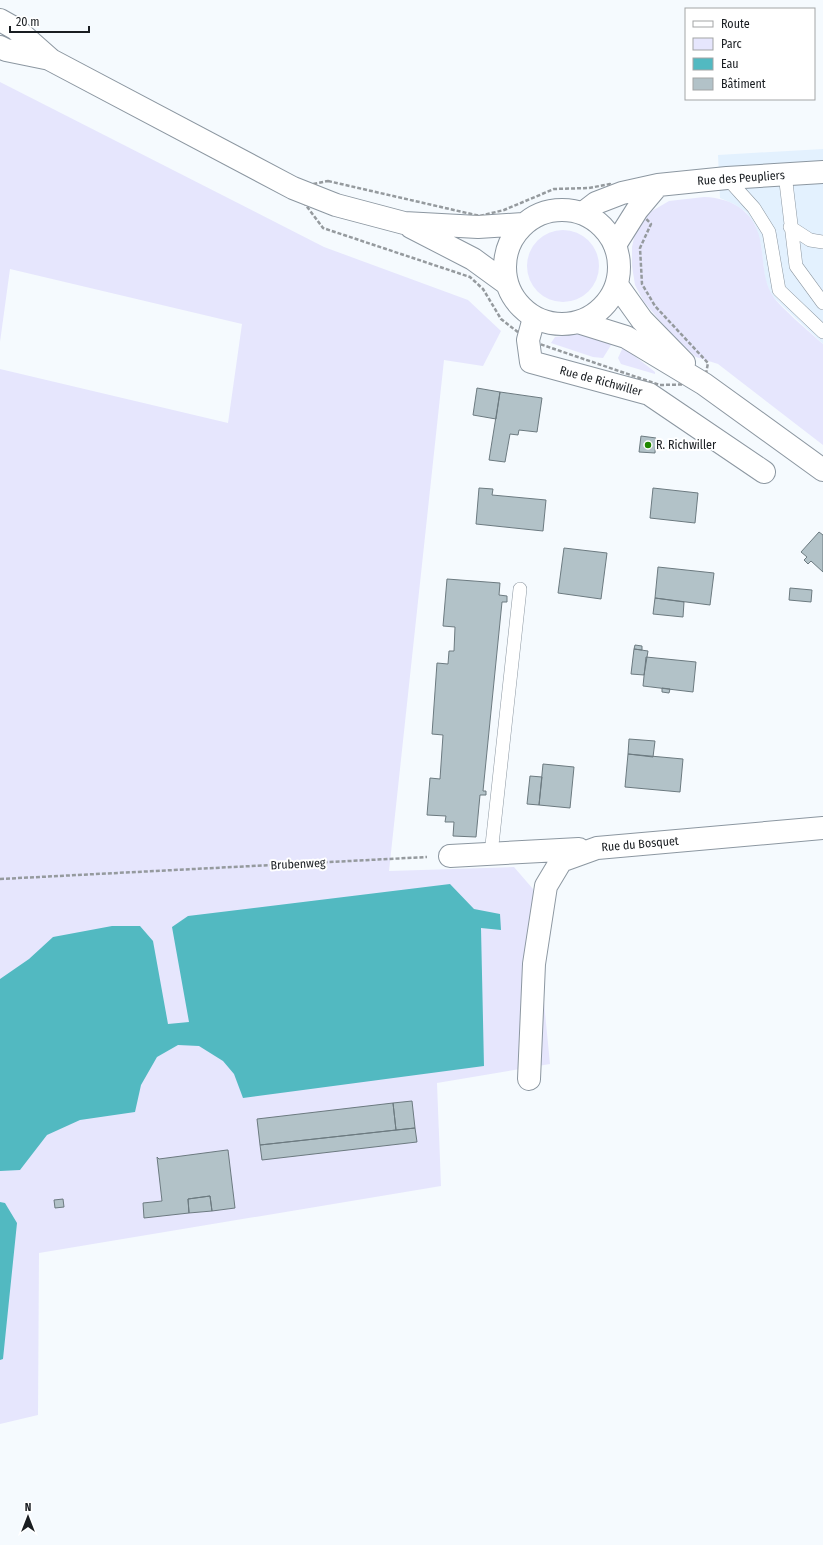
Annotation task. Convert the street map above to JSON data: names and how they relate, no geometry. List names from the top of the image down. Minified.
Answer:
{"streets":{"main road":["Rue des Peupliers","Rue de Richwiller","Rue du Bosquet"],"path":["Brubenweg"]},"crossings":[["Rue des Peupliers","Rue de Richwiller"]],"places":["R. Richwiller"],"legend":["Route","Parc","Eau","Bâtiment"],"scale_bar":"20 m","north":"top"}
